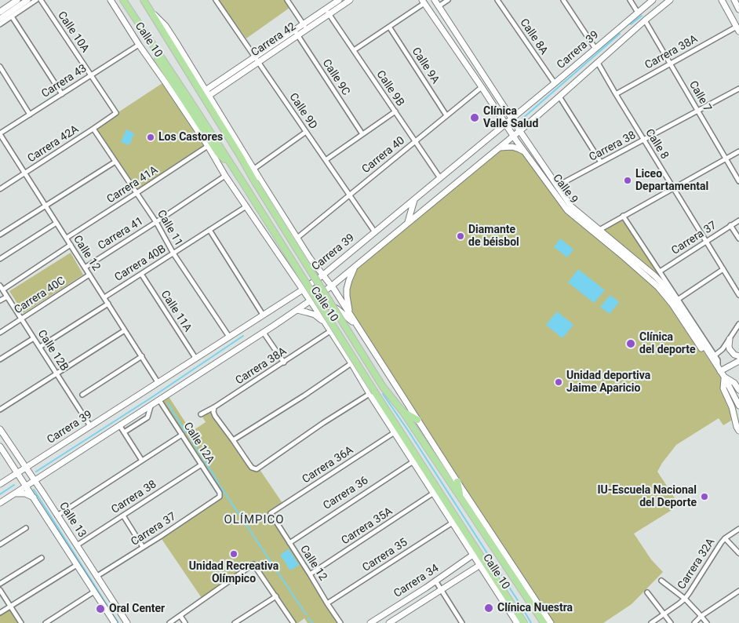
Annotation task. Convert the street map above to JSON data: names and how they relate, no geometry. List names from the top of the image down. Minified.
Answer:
{"streets":{"main road":["Calle 10","Carrera 42","Carrera 39","Calle 9","Calle 13","Carrera 34"],"street":["Calle 10A","Calle 8A","Carrera 38A","Calle 9A","Calle 9C","Carrera 43","Calle 9B","Calle 7","Calle 9D","Carrera 42A","Calle 8","Carrera 38","Carrera 40","Carrera 41A","Calle 11","Carrera 41","Carrera 37","Calle 12","Carrera 40B","Carrera 40C","Calle 11A","Calle 12B","Calle 12A","Carrera 36A","Carrera 36","Carrera 35A","Carrera 35","Carrera 32A"]},"crossings":[["Calle 10A","Carrera 43"],["Calle 10A","Carrera 42A"],["Calle 8A","Carrera 39"],["Calle 10","Carrera 42"],["Calle 10","Carrera 39"],["Calle 10","Carrera 38A"],["Calle 10","Carrera 43"],["Calle 10","Carrera 40"],["Calle 10","Carrera 41A"],["Calle 10","Carrera 41"],["Calle 10","Carrera 40B"],["Calle 10","Carrera 36A"],["Calle 10","Carrera 36"],["Calle 10","Carrera 35A"],["Calle 10","Carrera 35"],["Calle 10","Carrera 34"],["Carrera 42","Calle 9C"],["Carrera 42","Calle 9B"],["Carrera 42","Calle 9D"],["Carrera 39","Calle 9B"],["Carrera 39","Calle 7"],["Carrera 39","Calle 9D"],["Carrera 39","Calle 8"],["Carrera 39","Calle 9"],["Carrera 39","Calle 11"],["Carrera 39","Calle 12"],["Carrera 39","Calle 11A"],["Carrera 39","Calle 12B"],["Carrera 39","Calle 12A"],["Carrera 39","Calle 13"],["Carrera 38A","Calle 7"],["Carrera 38A","Calle 8"],["Calle 9A","Carrera 40"],["Carrera 43","Calle 12"],["Calle 9B","Carrera 40"],["Calle 7","Carrera 38"],["Calle 9D","Carrera 40"],["Carrera 42A","Calle 11"],["Carrera 42A","Calle 12"],["Calle 8","Carrera 38"],["Calle 8","Carrera 37"],["Carrera 38","Calle 9"],["Carrera 38","Calle 12A"],["Carrera 38","Calle 13"],["Carrera 40","Calle 9"],["Carrera 41A","Calle 11"],["Carrera 41A","Calle 12"],["Calle 9","Carrera 37"],["Calle 11","Carrera 41"],["Calle 11","Carrera 40B"],["Carrera 41","Calle 12"],["Carrera 37","Calle 12A"],["Carrera 37","Calle 13"],["Calle 12","Carrera 40B"],["Calle 12","Carrera 40C"],["Calle 12","Carrera 36A"],["Calle 12","Carrera 36"],["Calle 12","Carrera 35A"],["Calle 12","Carrera 35"],["Carrera 40B","Calle 11A"],["Carrera 40C","Calle 12B"]],"districts":["OLÍMPICO"],"places":["Clínica Valle Salud","Los Castores","Liceo Departamental","Diamante de béisbol","Clínica del deporte","Unidad deportiva Jaime Aparicio","IU-Escuela Nacional del Deporte","Unidad Recreativa Olímpico","Clínica Nuestra","Oral Center"]}
